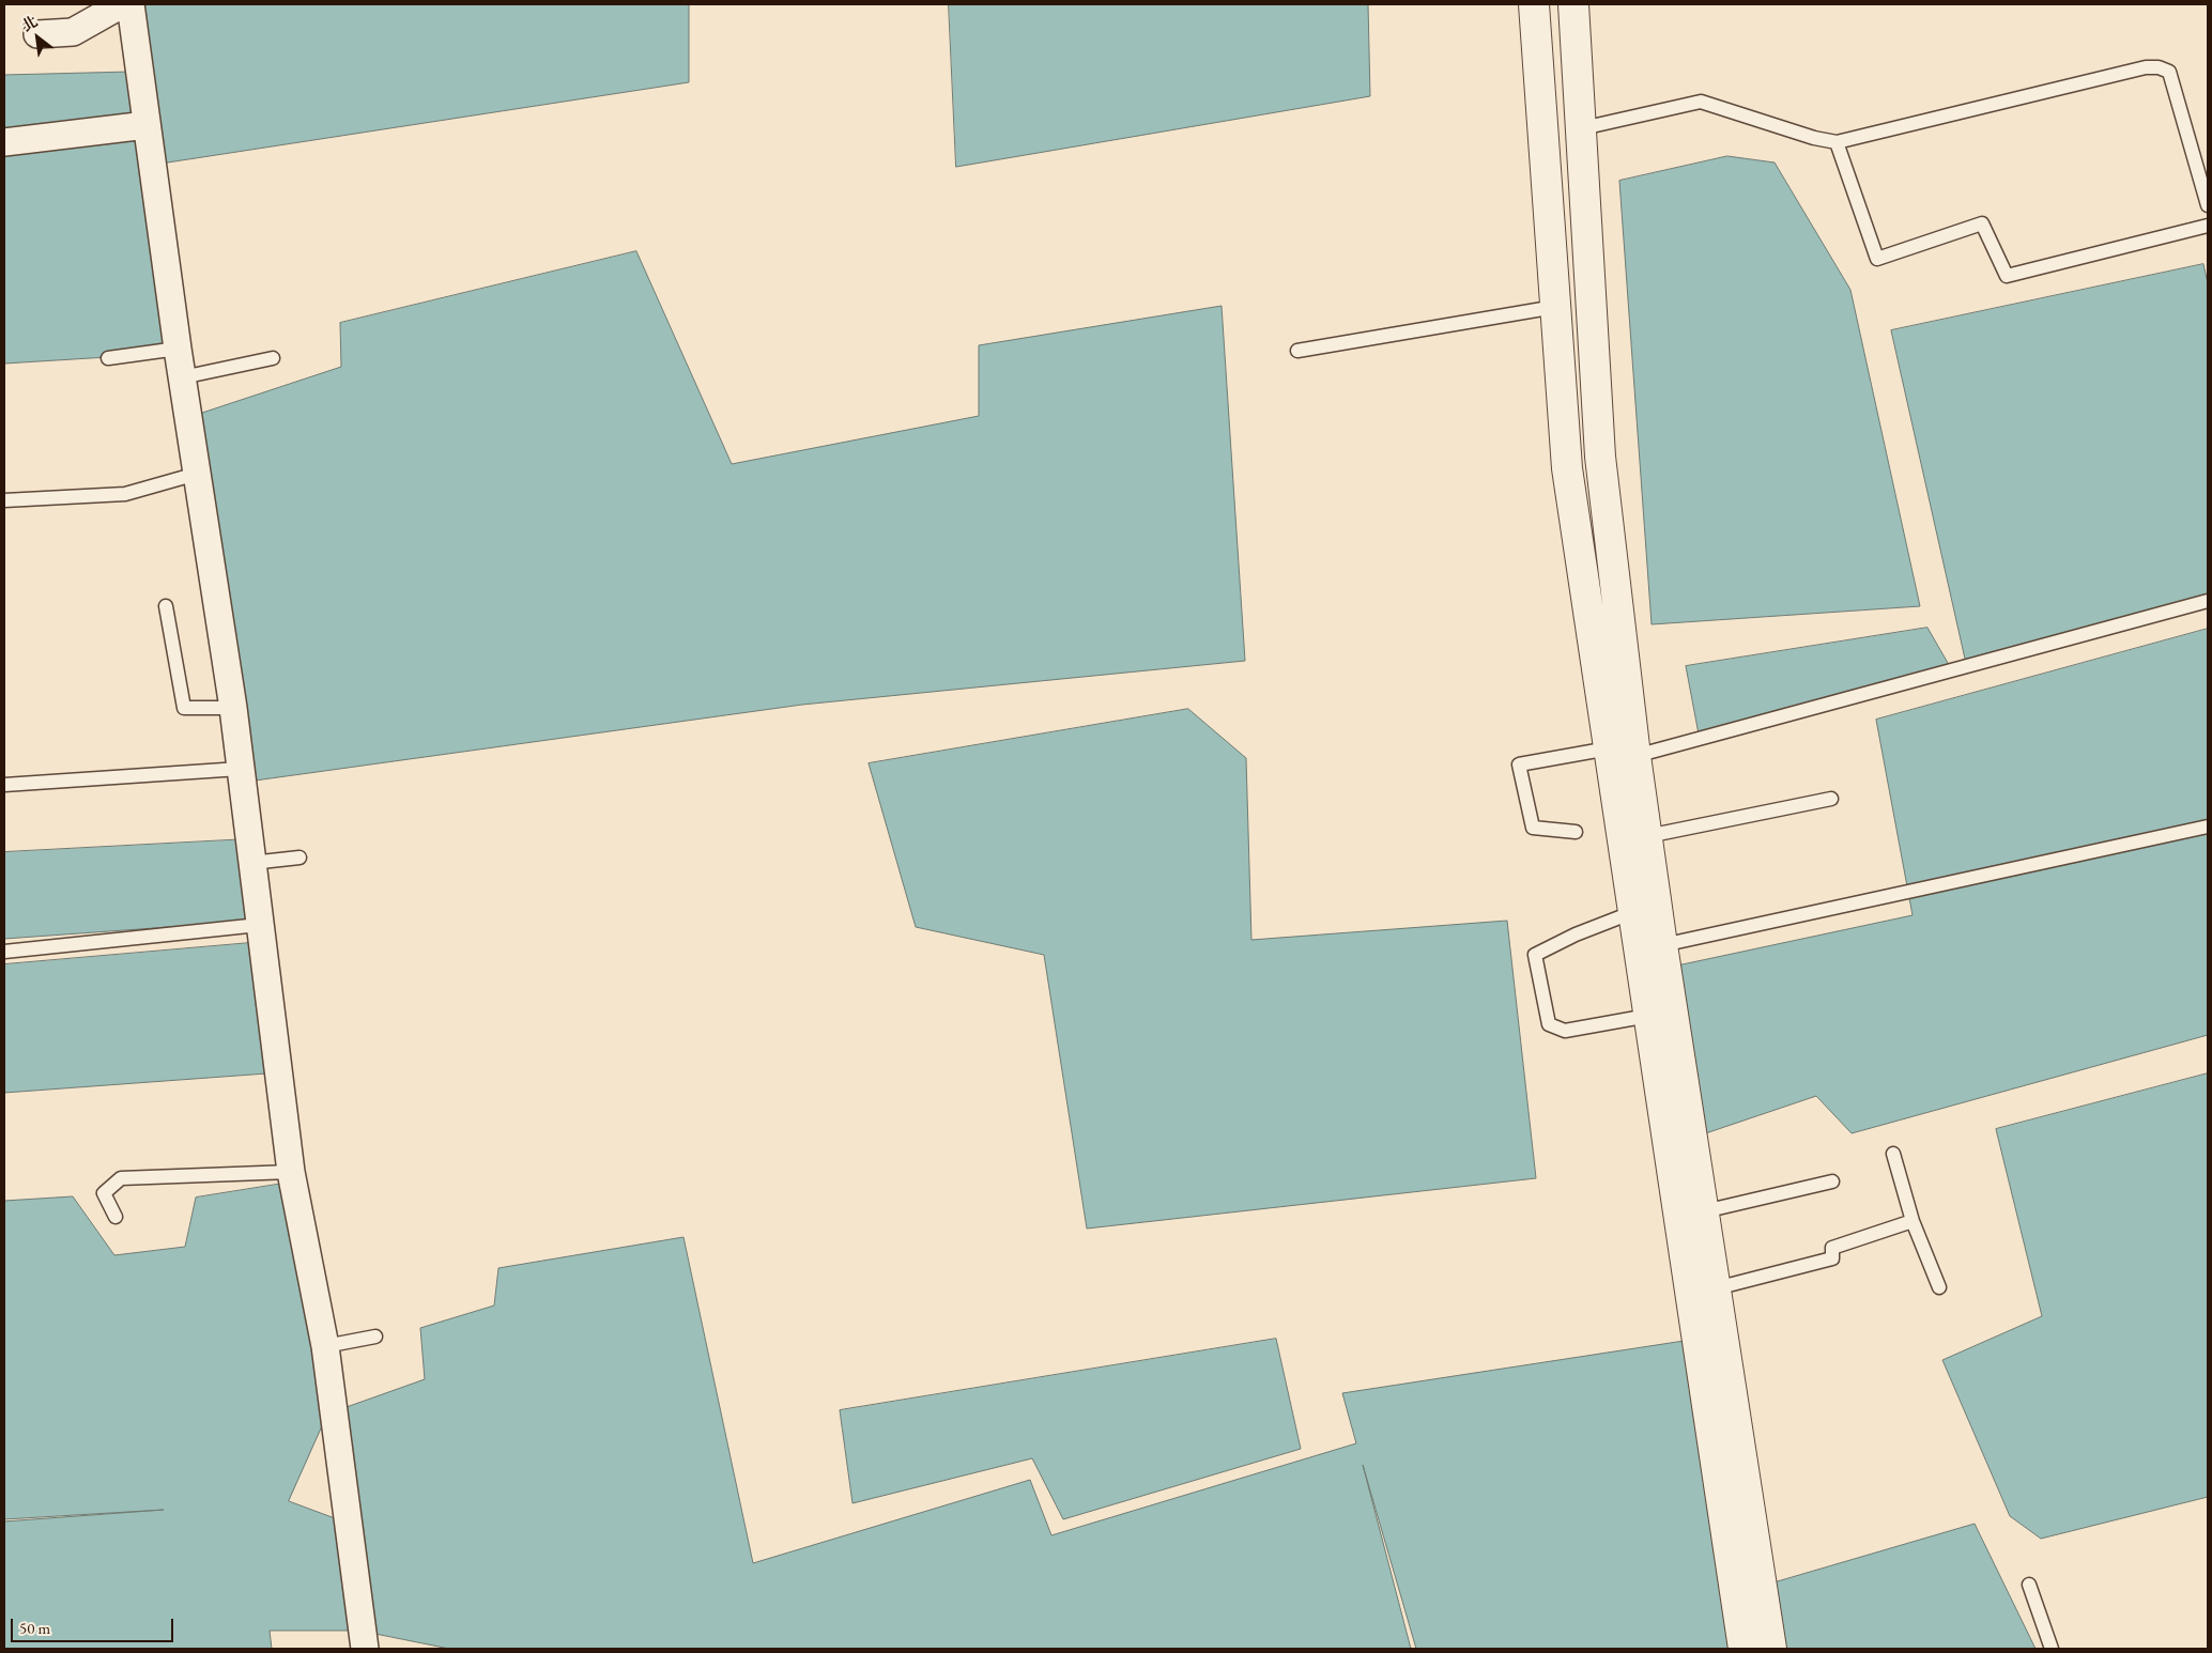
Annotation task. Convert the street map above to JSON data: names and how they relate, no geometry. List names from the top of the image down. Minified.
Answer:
{"scale_bar":"50 m","north":"top left"}
